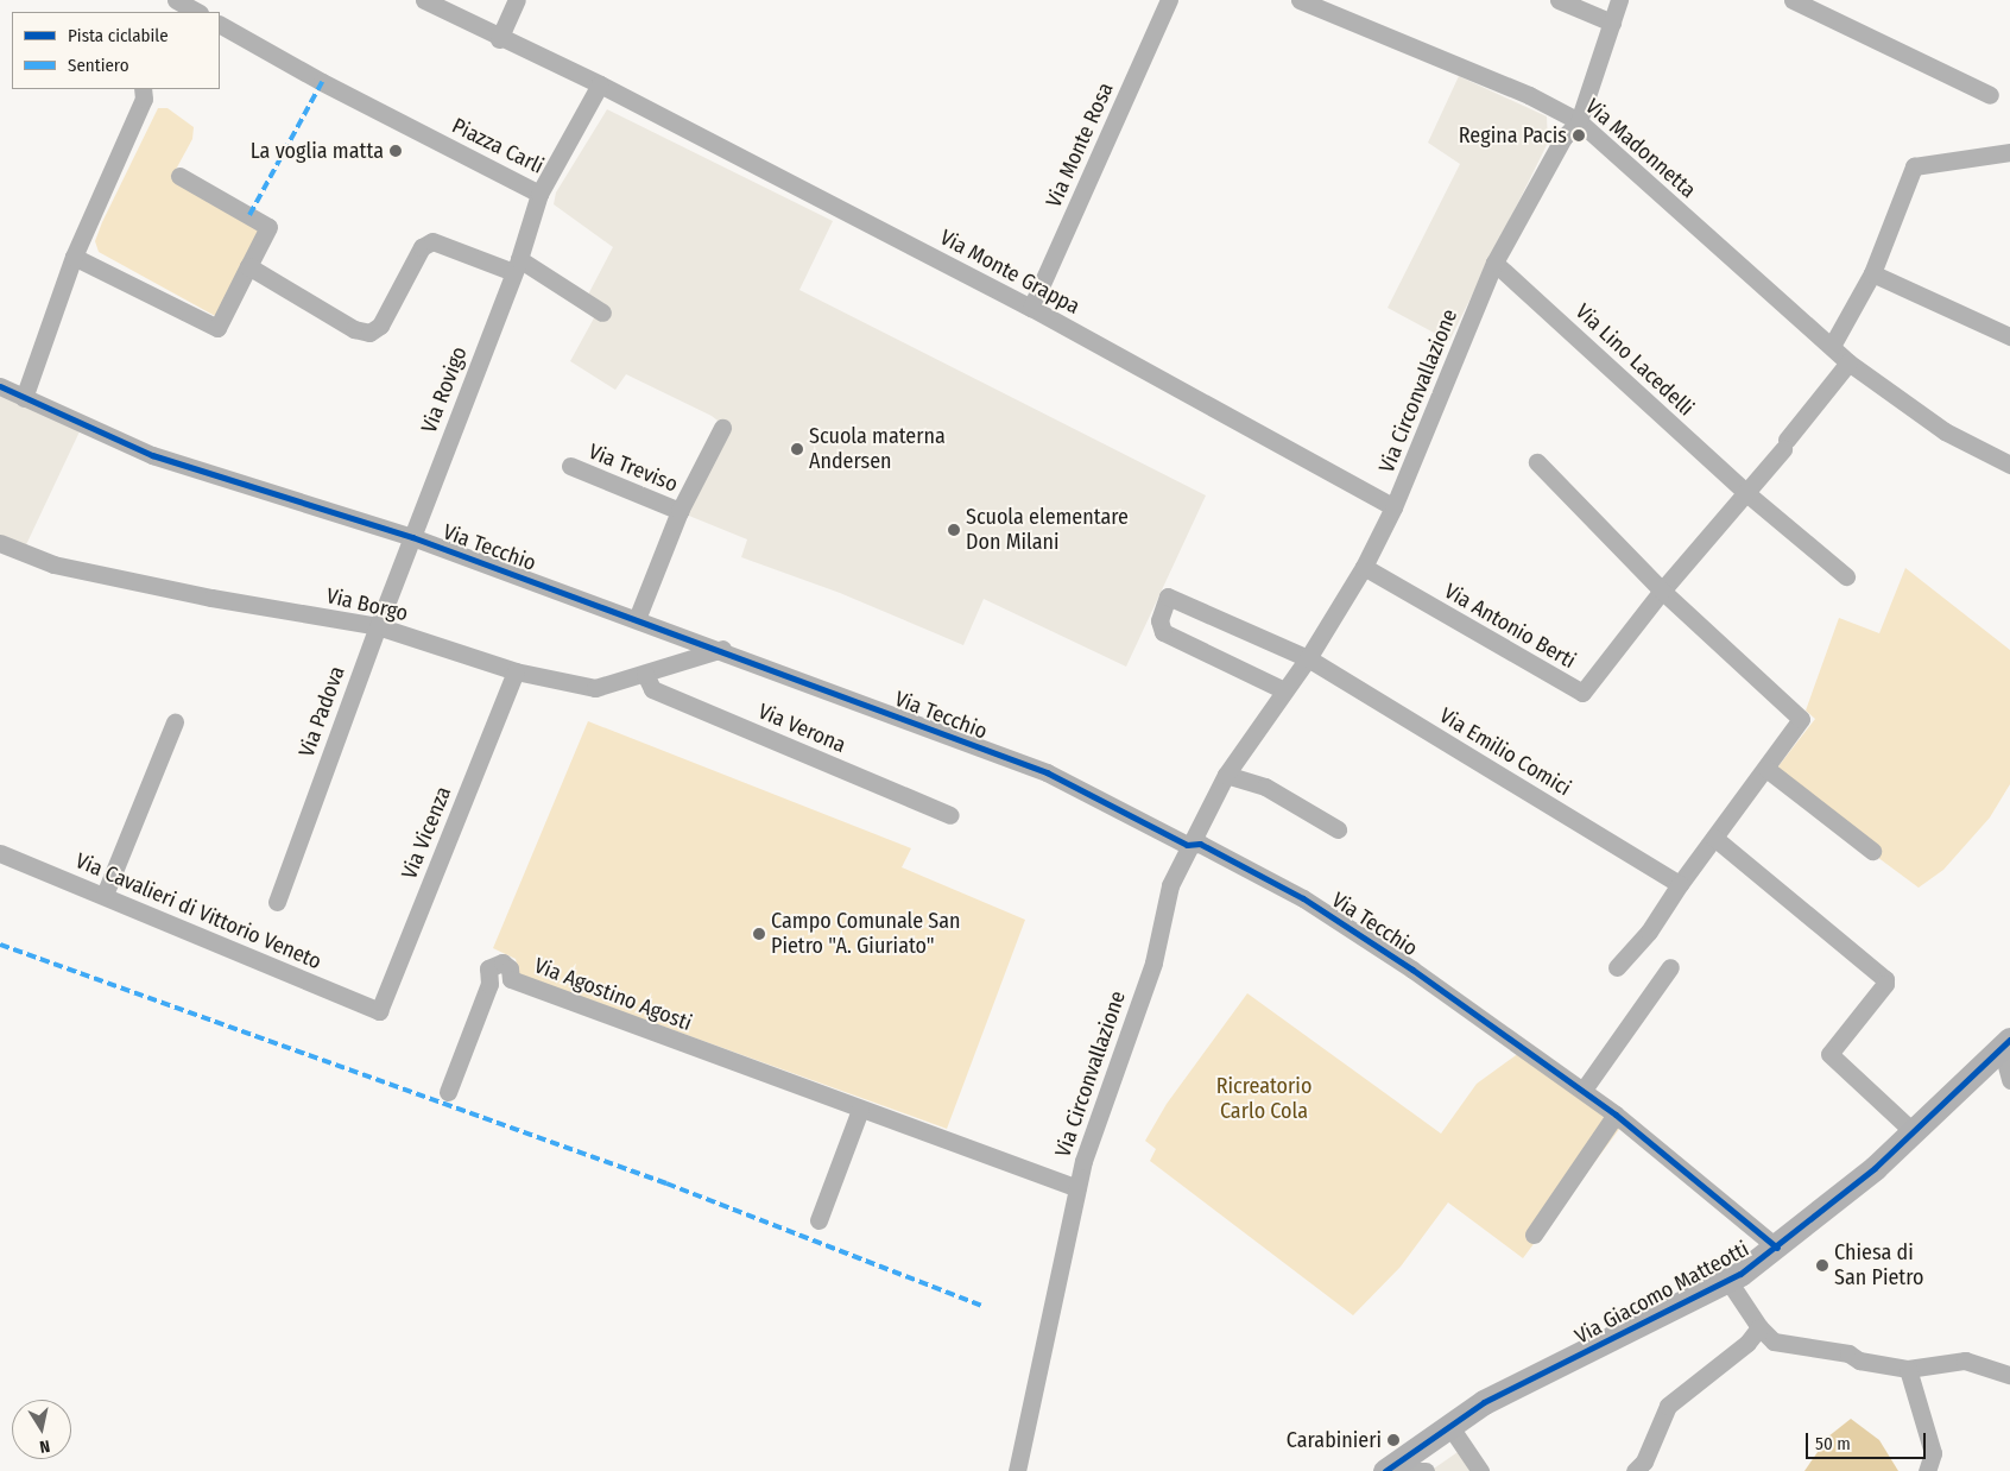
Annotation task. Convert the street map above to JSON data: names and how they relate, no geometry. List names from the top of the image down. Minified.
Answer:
{"streets":{"street":["Via Monte Rosa","Piazza Carli","Via Madonnetta","Via Monte Grappa","Via Lino Lacedelli","Via Rovigo","Via Circonvallazione","Via Treviso","Via Tecchio","Via Borgo","Via Antonio Berti","Via Padova","Via Verona","Via Emilio Comici","Via Vicenza","Via Cavalieri di Vittorio Veneto","Via Agostino Agosti","Via Giacomo Matteotti"]},"crossings":[["Via Monte Rosa","Via Monte Grappa"],["Piazza Carli","Via Monte Grappa"],["Piazza Carli","Via Rovigo"],["Via Madonnetta","Via Circonvallazione"],["Via Monte Grappa","Via Circonvallazione"],["Via Lino Lacedelli","Via Circonvallazione"],["Via Rovigo","Via Tecchio"],["Via Rovigo","Via Padova"],["Via Circonvallazione","Via Tecchio"],["Via Circonvallazione","Via Antonio Berti"],["Via Circonvallazione","Via Emilio Comici"],["Via Circonvallazione","Via Agostino Agosti"],["Via Treviso","Via Tecchio"],["Via Tecchio","Via Borgo"],["Via Tecchio","Via Padova"],["Via Tecchio","Via Giacomo Matteotti"],["Via Borgo","Via Padova"],["Via Borgo","Via Verona"],["Via Borgo","Via Vicenza"],["Via Vicenza","Via Cavalieri di Vittorio Veneto"]],"parks":["Ricreatorio Carlo Cola"],"places":["Regina Pacis","La voglia matta","Scuola materna Andersen","Scuola elementare Don Milani","Campo Comunale San Pietro \"A. Giuriato\"","Chiesa di San Pietro","Carabinieri"],"legend":["Pista ciclabile","Sentiero"],"scale_bar":"50 m","north":"bottom"}
